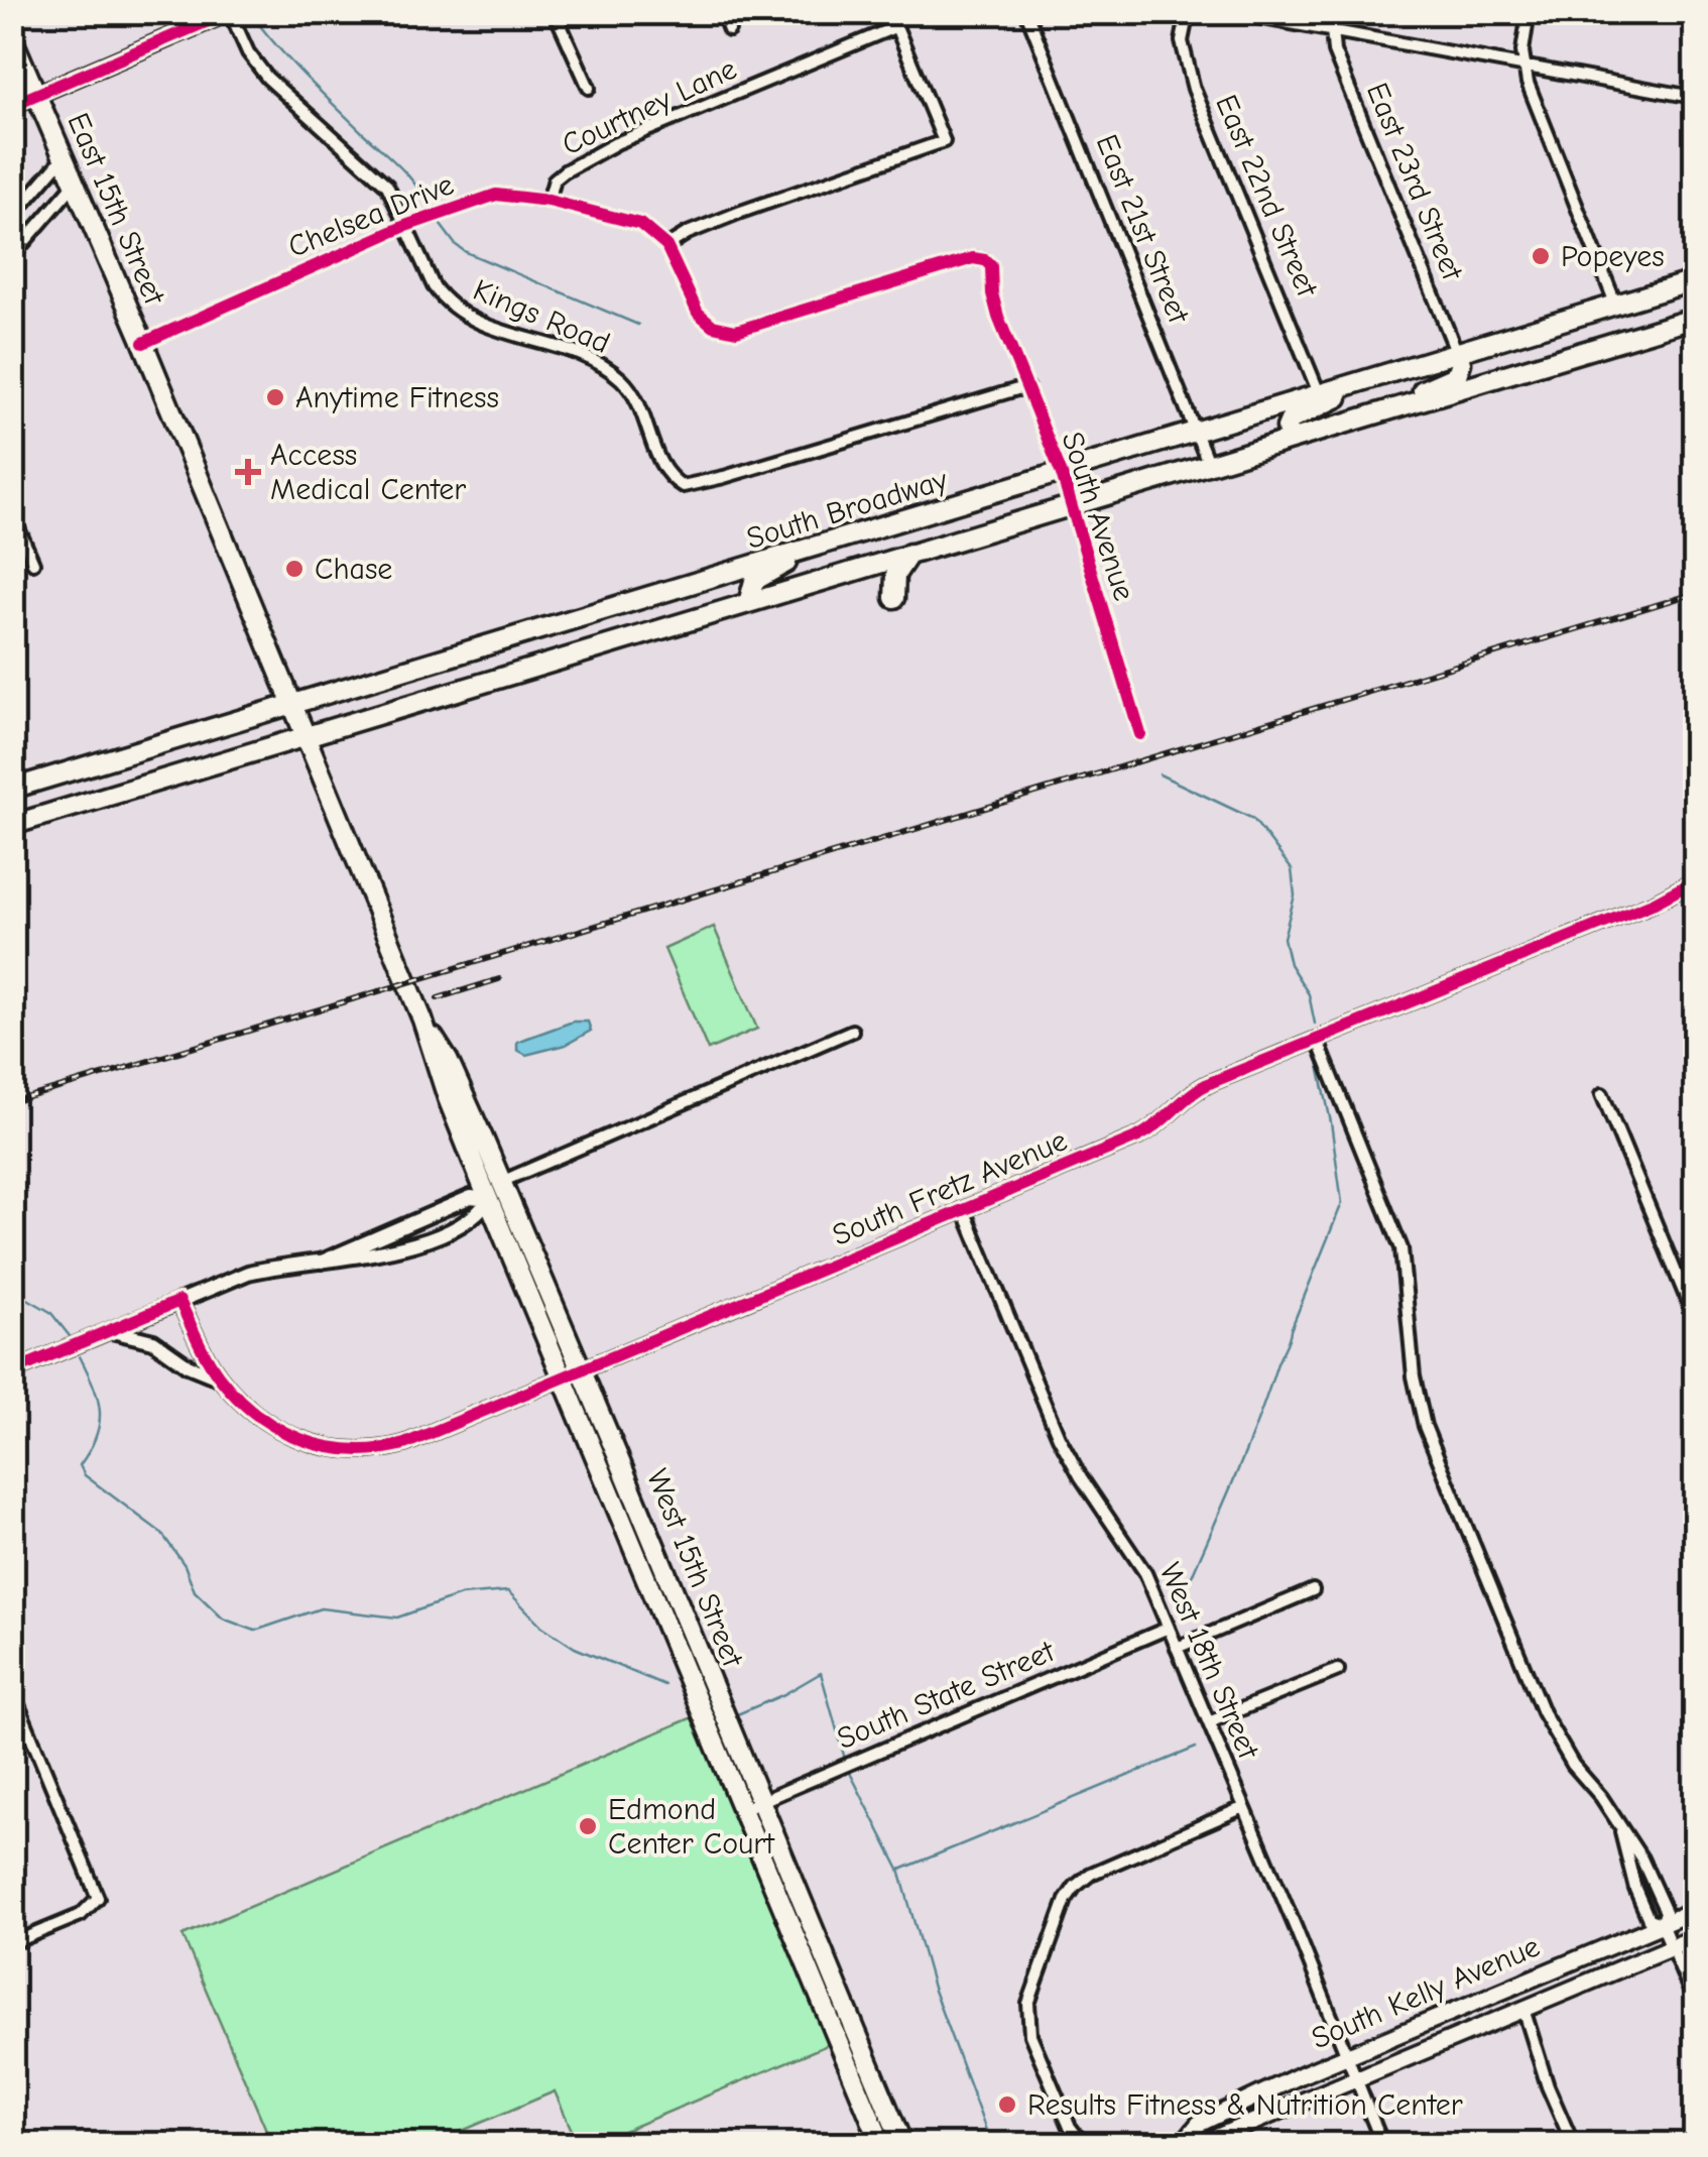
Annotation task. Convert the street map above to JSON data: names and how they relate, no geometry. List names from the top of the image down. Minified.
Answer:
{"streets":{"main road":["East 15th Street","South Broadway","West 15th Street","South Kelly Avenue"],"street":["Courtney Lane","East 23rd Street","East 22nd Street","Chelsea Drive","East 21st Street","Kings Road","South Avenue","South Fretz Avenue","West 18th Street","South State Street"]},"crossings":[["Courtney Lane","Chelsea Drive"],["East 23rd Street","South Broadway"],["East 22nd Street","South Broadway"],["East 15th Street","Chelsea Drive"],["East 15th Street","South Broadway"],["East 15th Street","West 15th Street"],["Chelsea Drive","Kings Road"],["Chelsea Drive","South Avenue"],["East 21st Street","South Broadway"],["Kings Road","South Avenue"],["South Broadway","South Avenue"],["South Broadway","West 15th Street"],["South Fretz Avenue","West 15th Street"],["South Fretz Avenue","West 18th Street"],["West 15th Street","South State Street"],["West 18th Street","South State Street"],["West 18th Street","South Kelly Avenue"]],"places":{"other":["Popeyes","Anytime Fitness","Chase","Edmond Center Court","Results Fitness & Nutrition Center"],"health":["Access Medical Center"]}}
